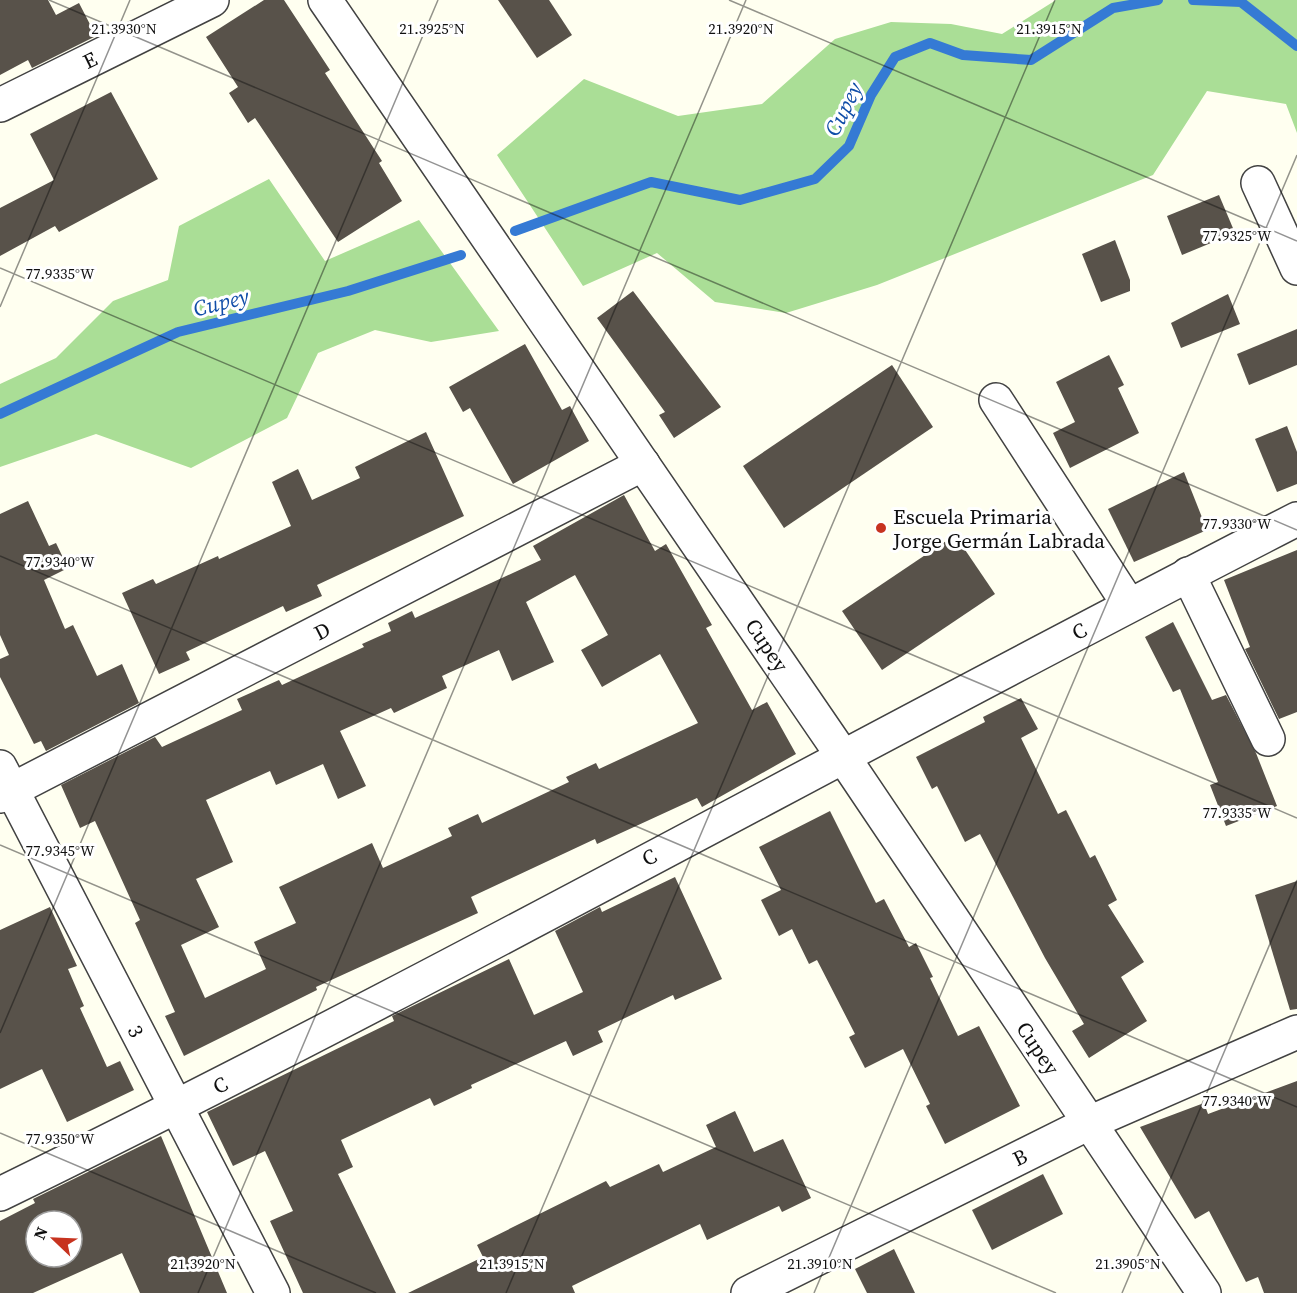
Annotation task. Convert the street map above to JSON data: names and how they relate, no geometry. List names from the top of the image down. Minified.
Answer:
{"streets":{"street":["E","D","C","Cupey","3","B"]},"crossings":[["D","Cupey"],["D","3"],["C","Cupey"],["C","3"],["Cupey","B"]],"water":["Cupey"],"places":["Escuela Primaria Jorge Germán Labrada"],"north":"top left","coordinates":["21.3930°N","21.3925°N","21.3920°N","21.3915°N","77.9325°W","77.9335°W","77.9330°W","77.9340°W","77.9345°W","77.9350°W","21.3910°N","21.3905°N"]}
